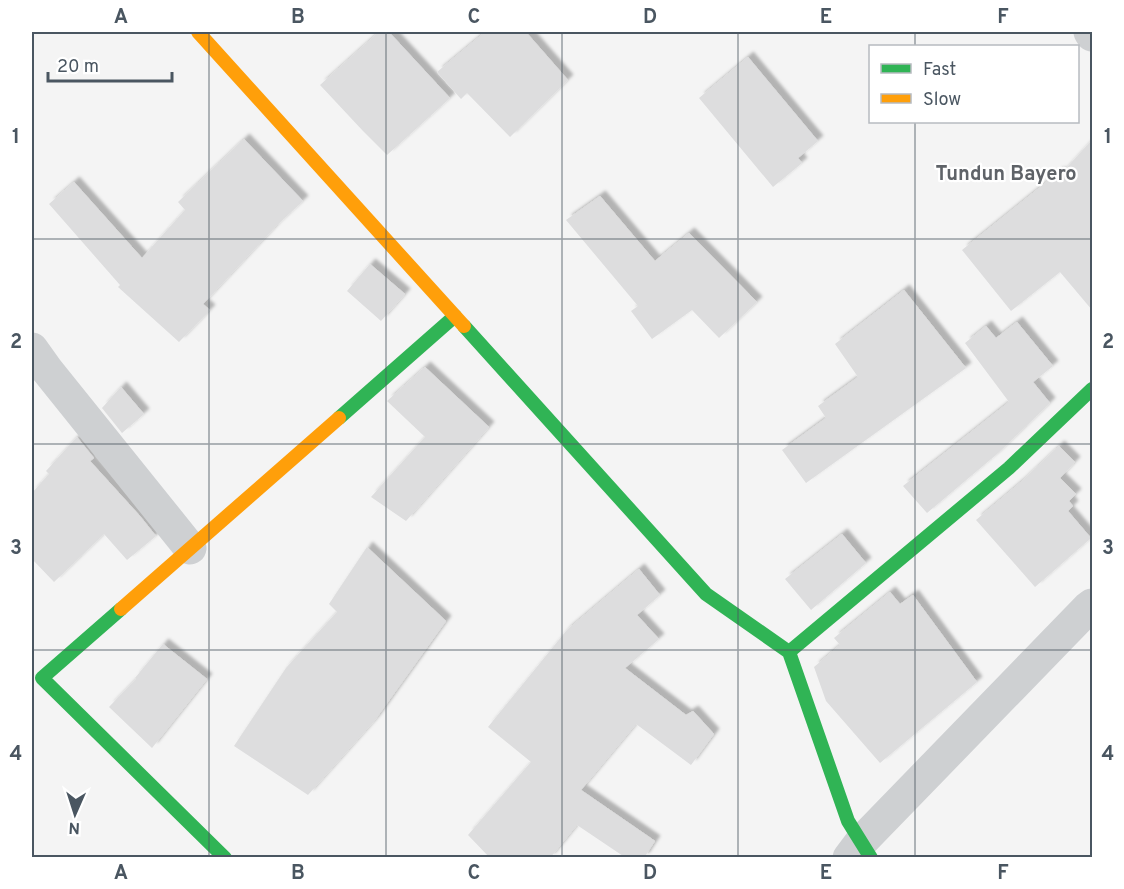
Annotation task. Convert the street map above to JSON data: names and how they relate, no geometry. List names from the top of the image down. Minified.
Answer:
{"districts":["Tundun Bayero"],"legend":["Fast","Slow"],"scale_bar":"20 m","north":"bottom","grid":{"columns":["A","B","C","D","E","F"],"rows":["1","2","3","4"]}}
